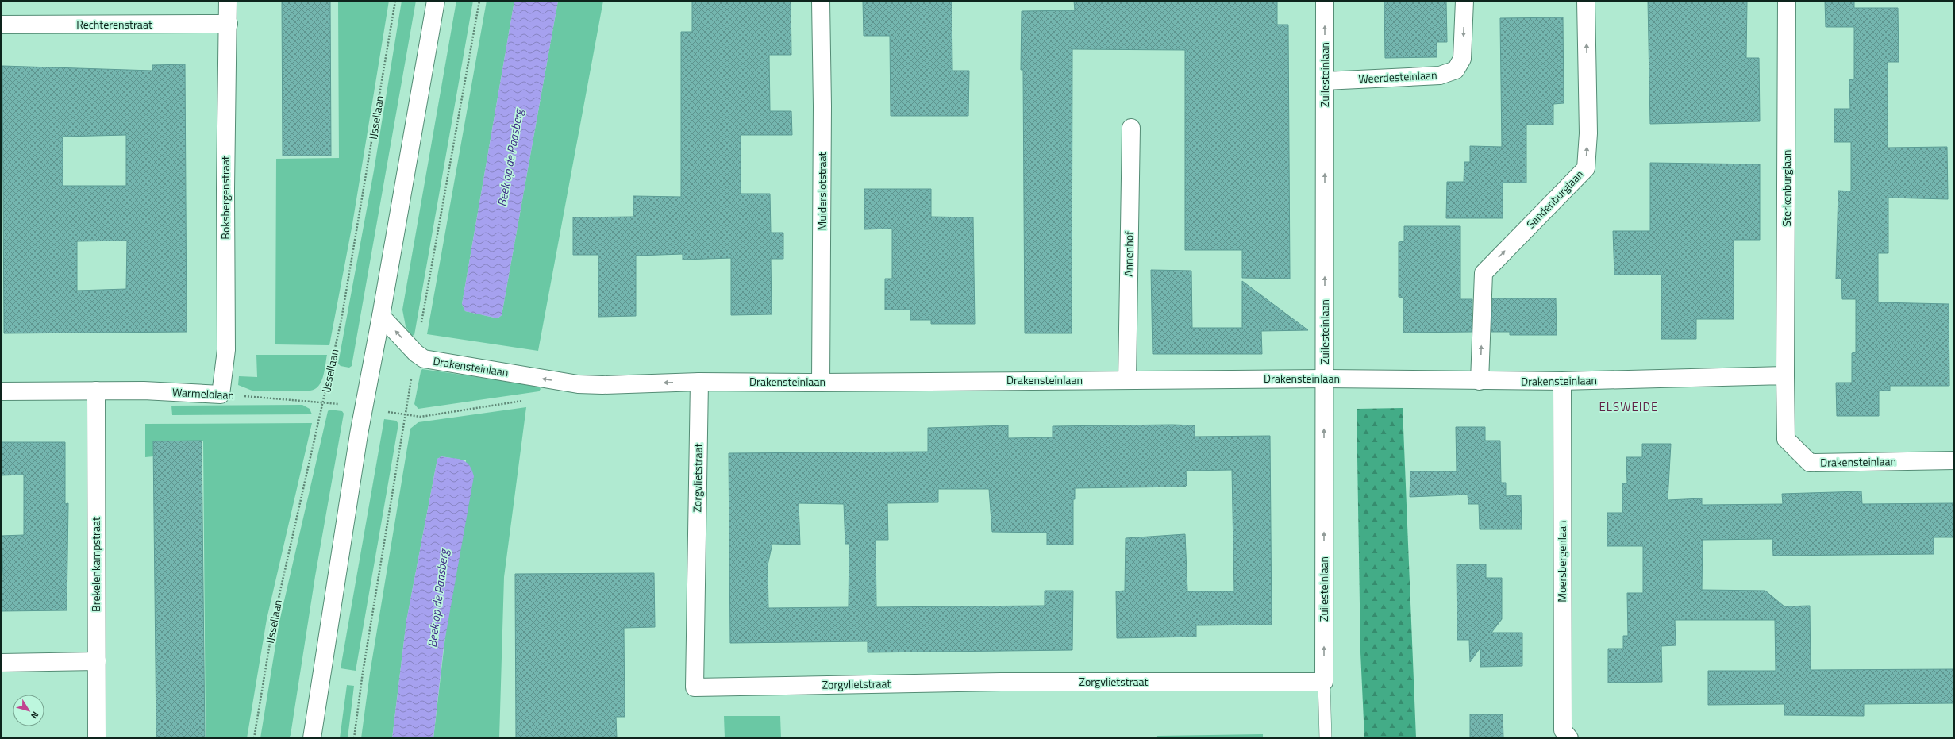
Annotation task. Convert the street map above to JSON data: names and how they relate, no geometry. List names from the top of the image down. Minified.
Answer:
{"streets":{"street":["Rechterenstraat","Zuilesteinlaan","Weerdesteinlaan","Sterkenburglaan","Muiderslotstraat","Boksbergenstraat","Sandenburglaan","Annenhof","Drakensteinlaan","Warmelolaan","Zorgvlietstraat","Moersbergenlaan","Brekelenkampstraat"],"path":["IJssellaan"]},"crossings":[["Rechterenstraat","Boksbergenstraat"],["Zuilesteinlaan","Weerdesteinlaan"],["Zuilesteinlaan","Drakensteinlaan"],["Zuilesteinlaan","Zorgvlietstraat"],["IJssellaan","Warmelolaan"],["Sterkenburglaan","Drakensteinlaan"],["Muiderslotstraat","Drakensteinlaan"],["Boksbergenstraat","Warmelolaan"],["Sandenburglaan","Drakensteinlaan"],["Annenhof","Drakensteinlaan"],["Drakensteinlaan","Zorgvlietstraat"],["Drakensteinlaan","Moersbergenlaan"],["Warmelolaan","Brekelenkampstraat"]],"one_way":["Zuilesteinlaan","Sandenburglaan"],"districts":["ELSWEIDE"],"water":["Beek op de Paasberg"],"north":"bottom right"}
